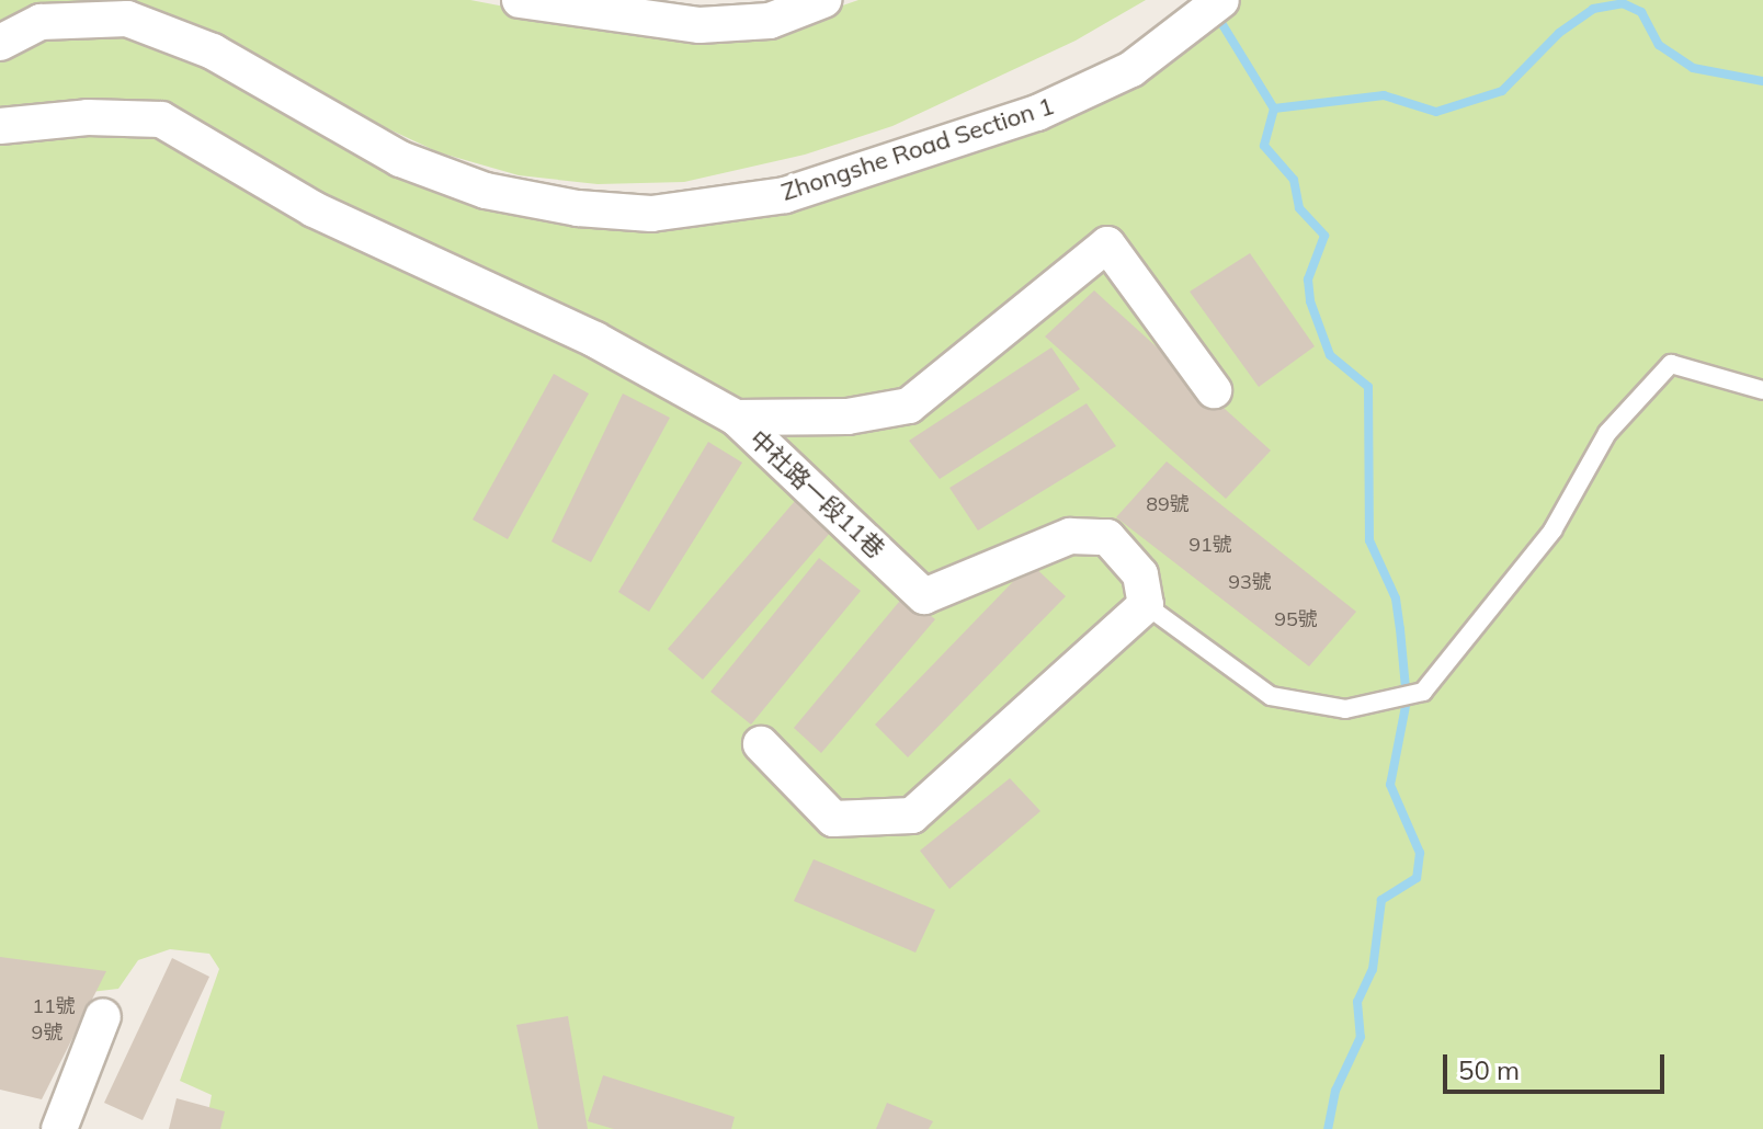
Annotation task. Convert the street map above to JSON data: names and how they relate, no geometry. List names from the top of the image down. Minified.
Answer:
{"streets":{"street":["Zhongshe Road Section 1","中社路一段11巷"]},"house_numbers":["89號","91號","93號","95號","11號","9號"],"scale_bar":"50 m"}
